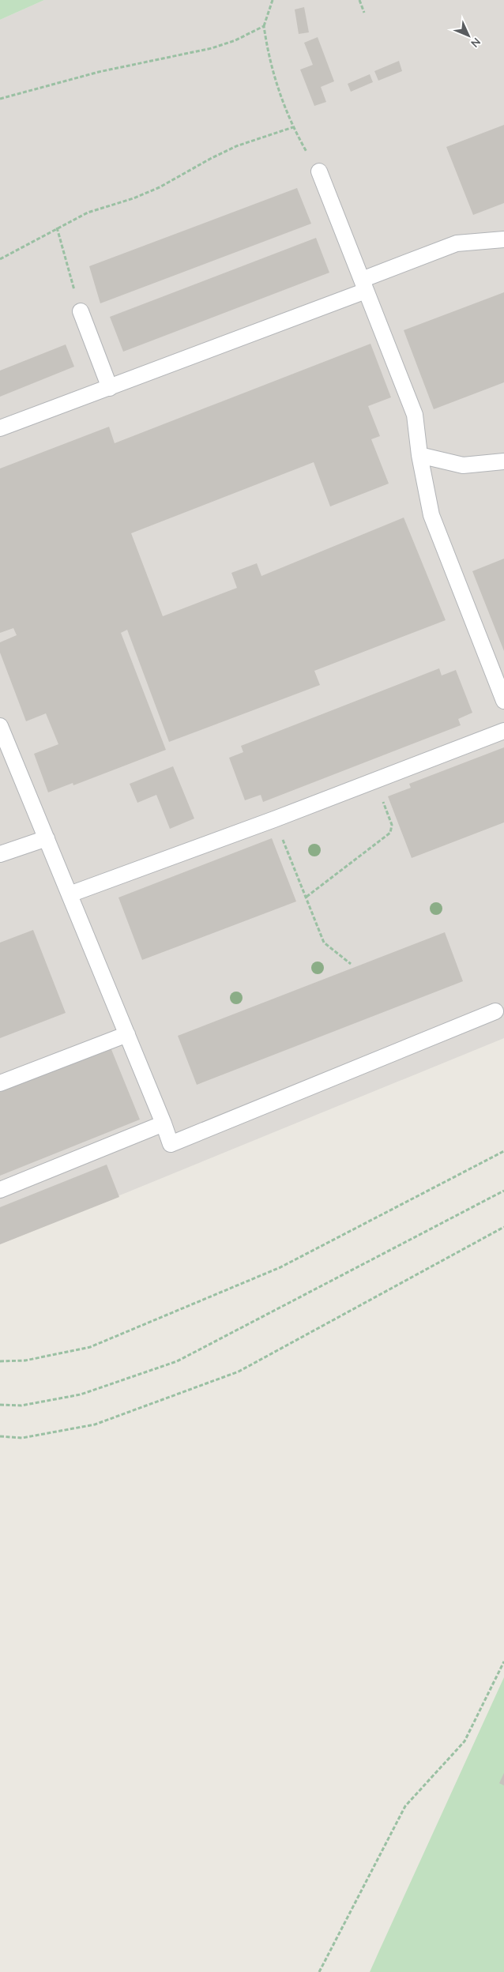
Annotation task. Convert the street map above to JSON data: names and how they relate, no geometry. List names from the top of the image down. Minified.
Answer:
{"north":"bottom right"}
